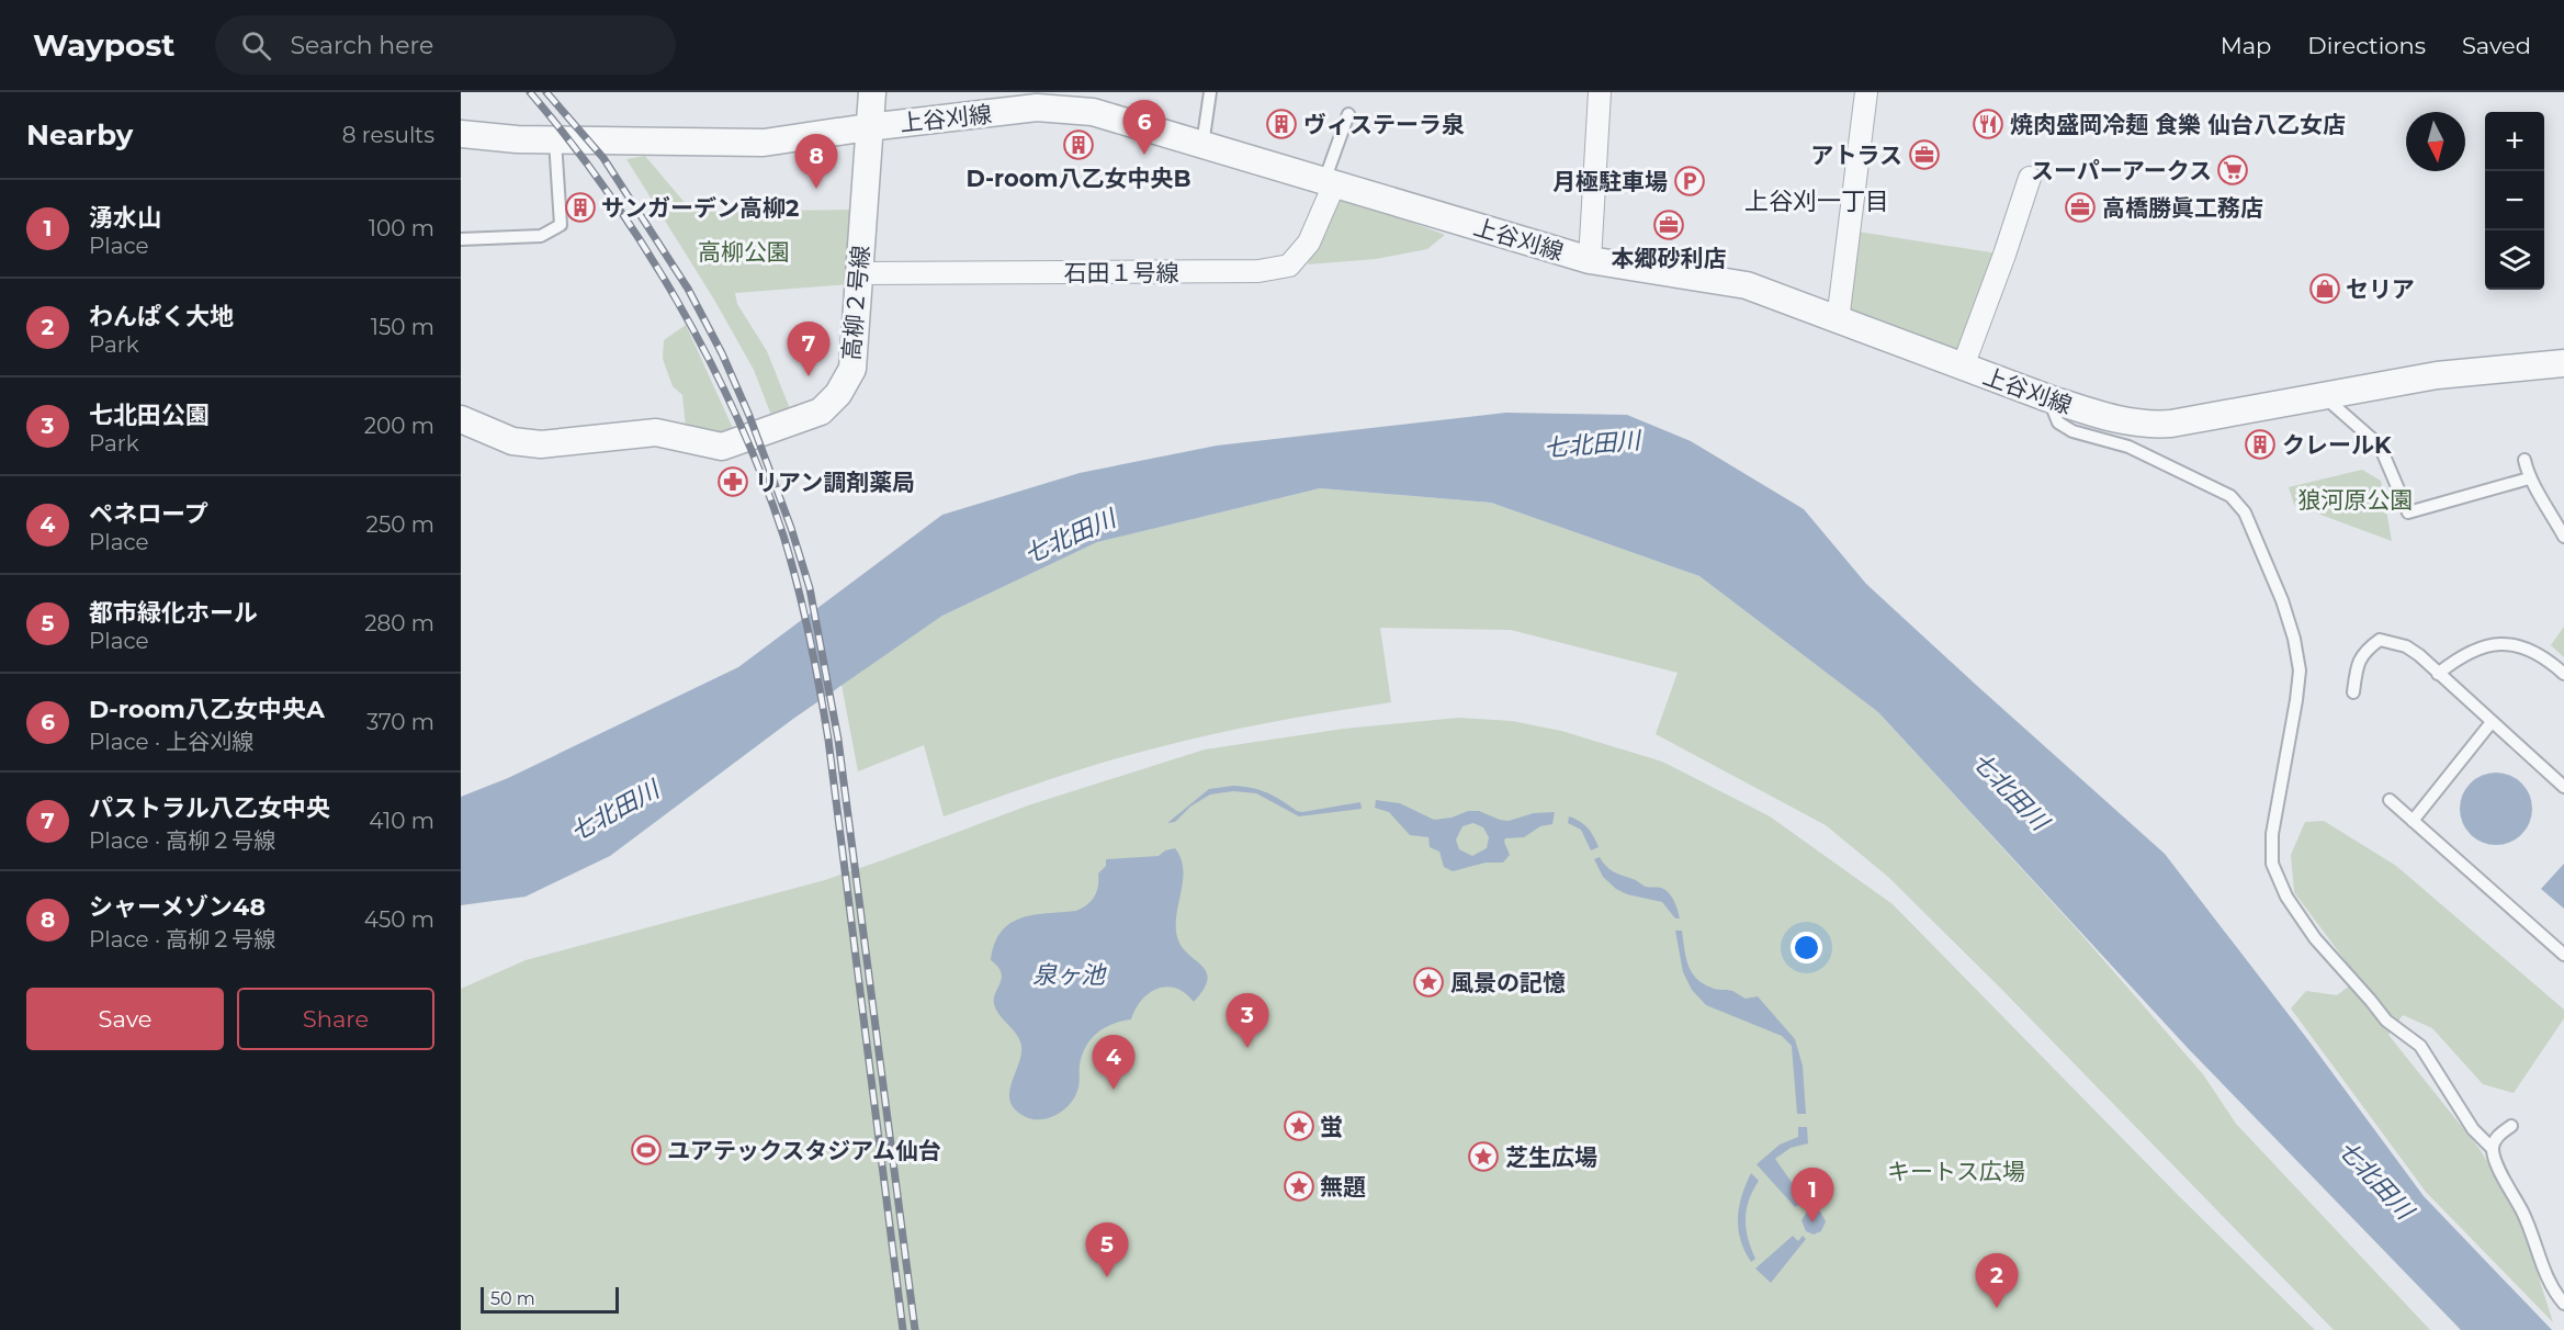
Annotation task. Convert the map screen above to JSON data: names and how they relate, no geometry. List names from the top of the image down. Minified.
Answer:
{"streets":{"street":["上谷刈線","石田１号線","高柳２号線"]},"crossings":[["上谷刈線","石田１号線"],["上谷刈線","高柳２号線"],["石田１号線","高柳２号線"]],"districts":["上谷刈一丁目"],"water":["七北田川","泉ヶ池"],"parks":["高柳公園","狼河原公園","キートス広場"],"places":{"building":["ヴィステーラ泉","D-room八乙女中央B","サンガーデン高柳2","クレールK"],"restaurant":["焼肉盛岡冷麺 食樂 仙台八乙女店"],"office":["アトラス","高橋勝眞工務店","本郷砂利店"],"supermarket":["スーパーアークス"],"parking":["月極駐車場"],"shop":["セリア"],"pharmacy":["リアン調剤薬局"],"place":["風景の記憶","蛍","芝生広場","無題"],"sports":["ユアテックスタジアム仙台"]},"scale_bar":"50 m","north":"bottom","page":{"header":"Waypost","search":"Search here","nav":["Map","Directions","Saved"],"heading":["Nearby","8 results"],"pins":["6","8","7","3","4","1","5","2"],"map_buttons":["+","−"],"list":[{"mark":"1","name":"湧水山","note":"Place","value":"100 m"},{"mark":"2","name":"わんぱく大地","note":"Park","value":"150 m"},{"mark":"3","name":"七北田公園","note":"Park","value":"200 m"},{"mark":"4","name":"ペネロープ","note":"Place","value":"250 m"},{"mark":"5","name":"都市緑化ホール","note":"Place","value":"280 m"},{"mark":"6","name":"D-room八乙女中央A","note":"Place · 上谷刈線","value":"370 m"},{"mark":"7","name":"パストラル八乙女中央","note":"Place · 高柳２号線","value":"410 m"},{"mark":"8","name":"シャーメゾン48","note":"Place · 高柳２号線","value":"450 m"}],"buttons":["Save","Share"],"scale":"50 m"}}
